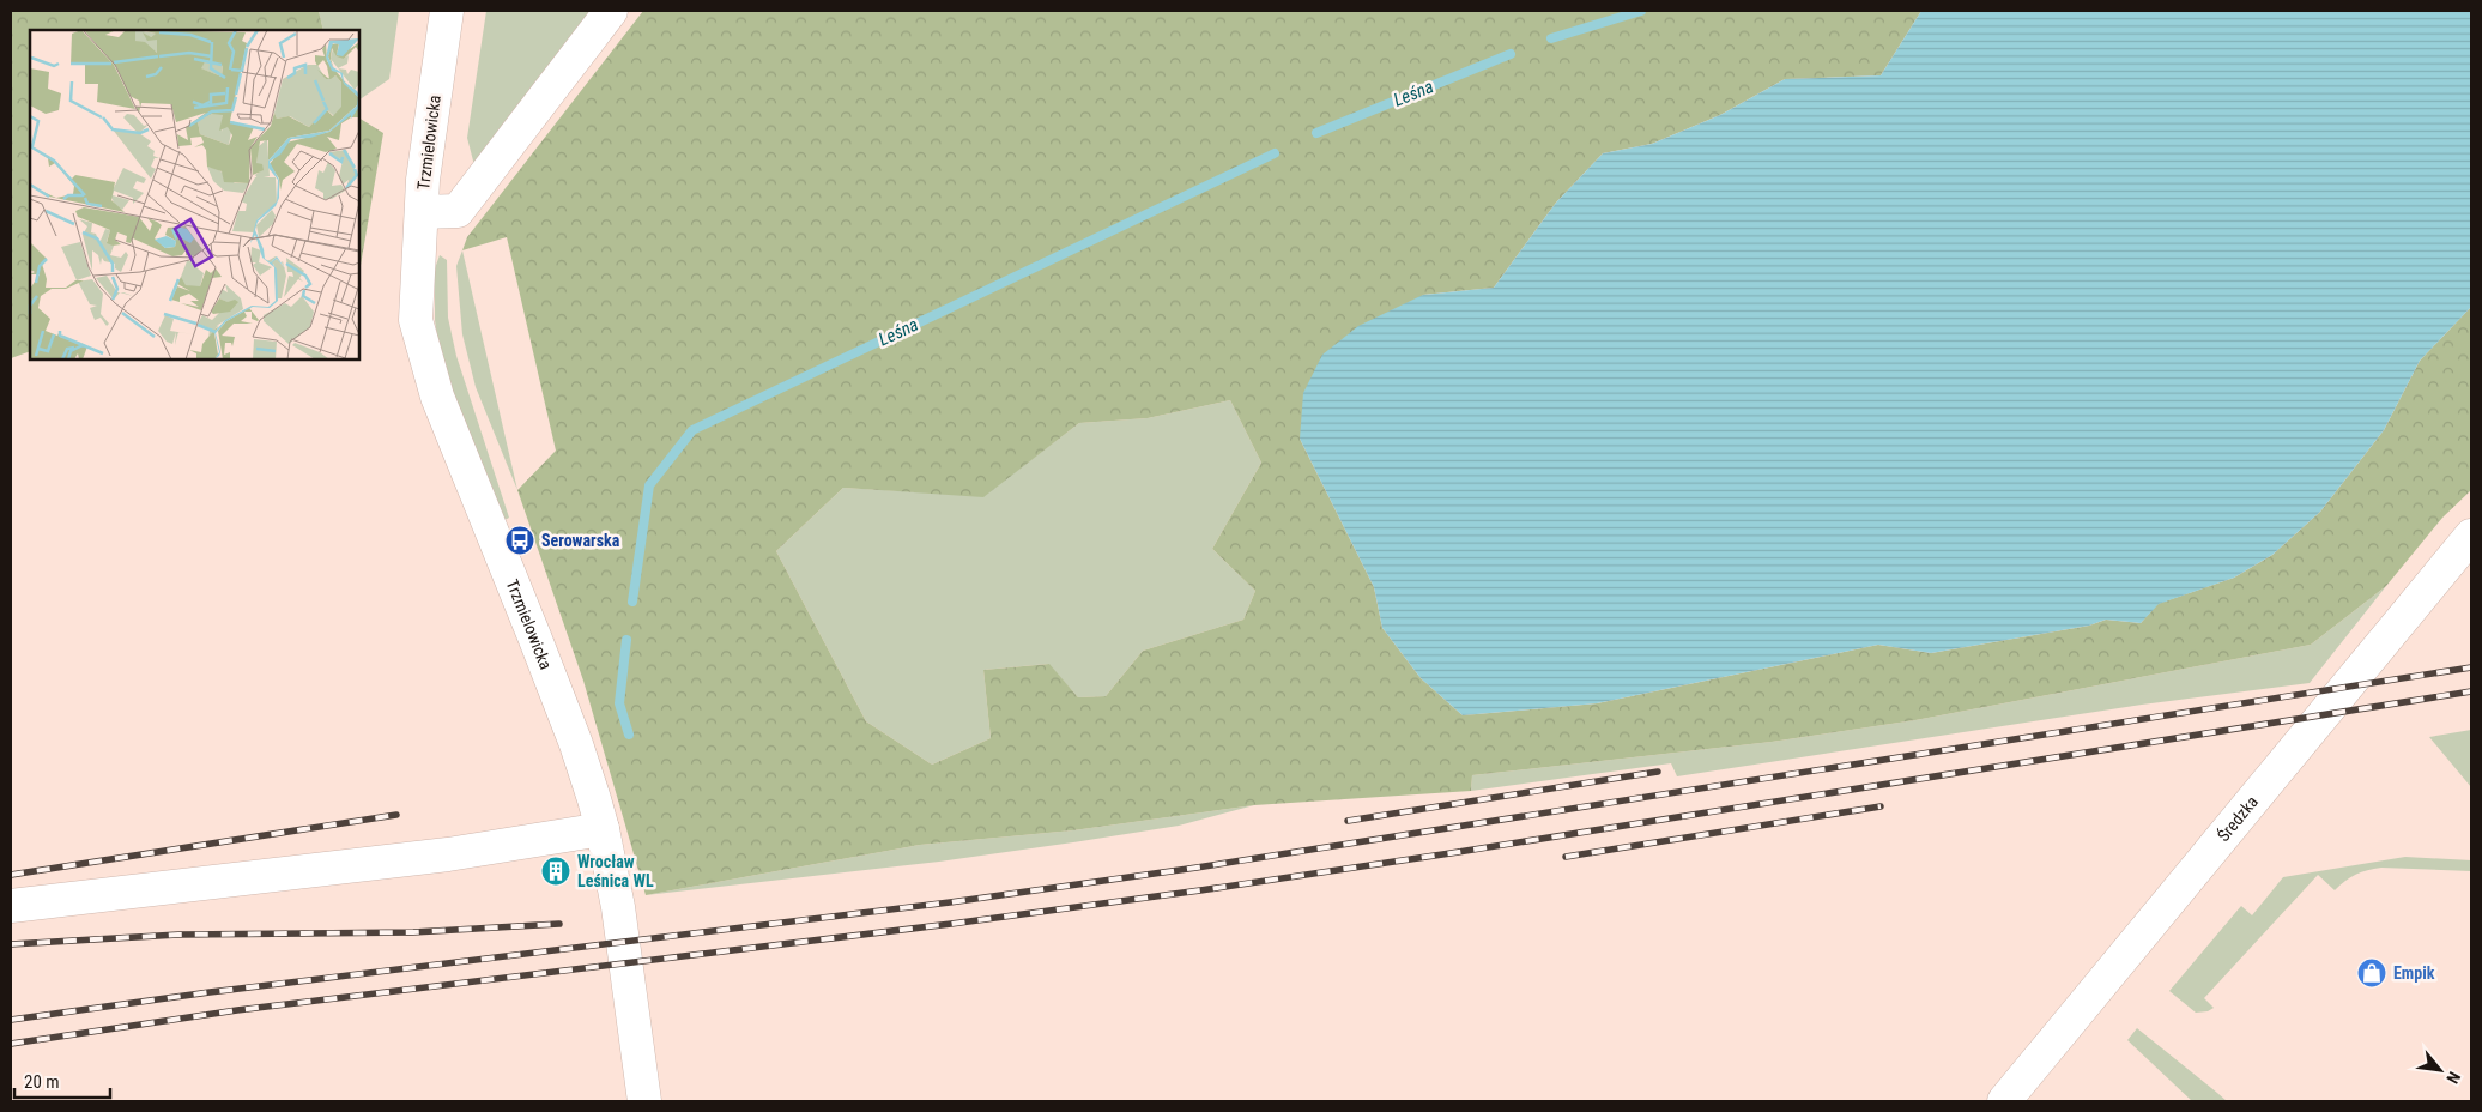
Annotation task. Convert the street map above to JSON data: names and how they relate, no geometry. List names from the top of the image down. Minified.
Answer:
{"streets":{"street":["Trzmielowicka","Średzka"]},"water":["Leśna"],"places":{"bus stop":["Serowarska"],"building":["Wrocław Leśnica WL"],"shop":["Empik"]},"scale_bar":"20 m","north":"bottom right"}
